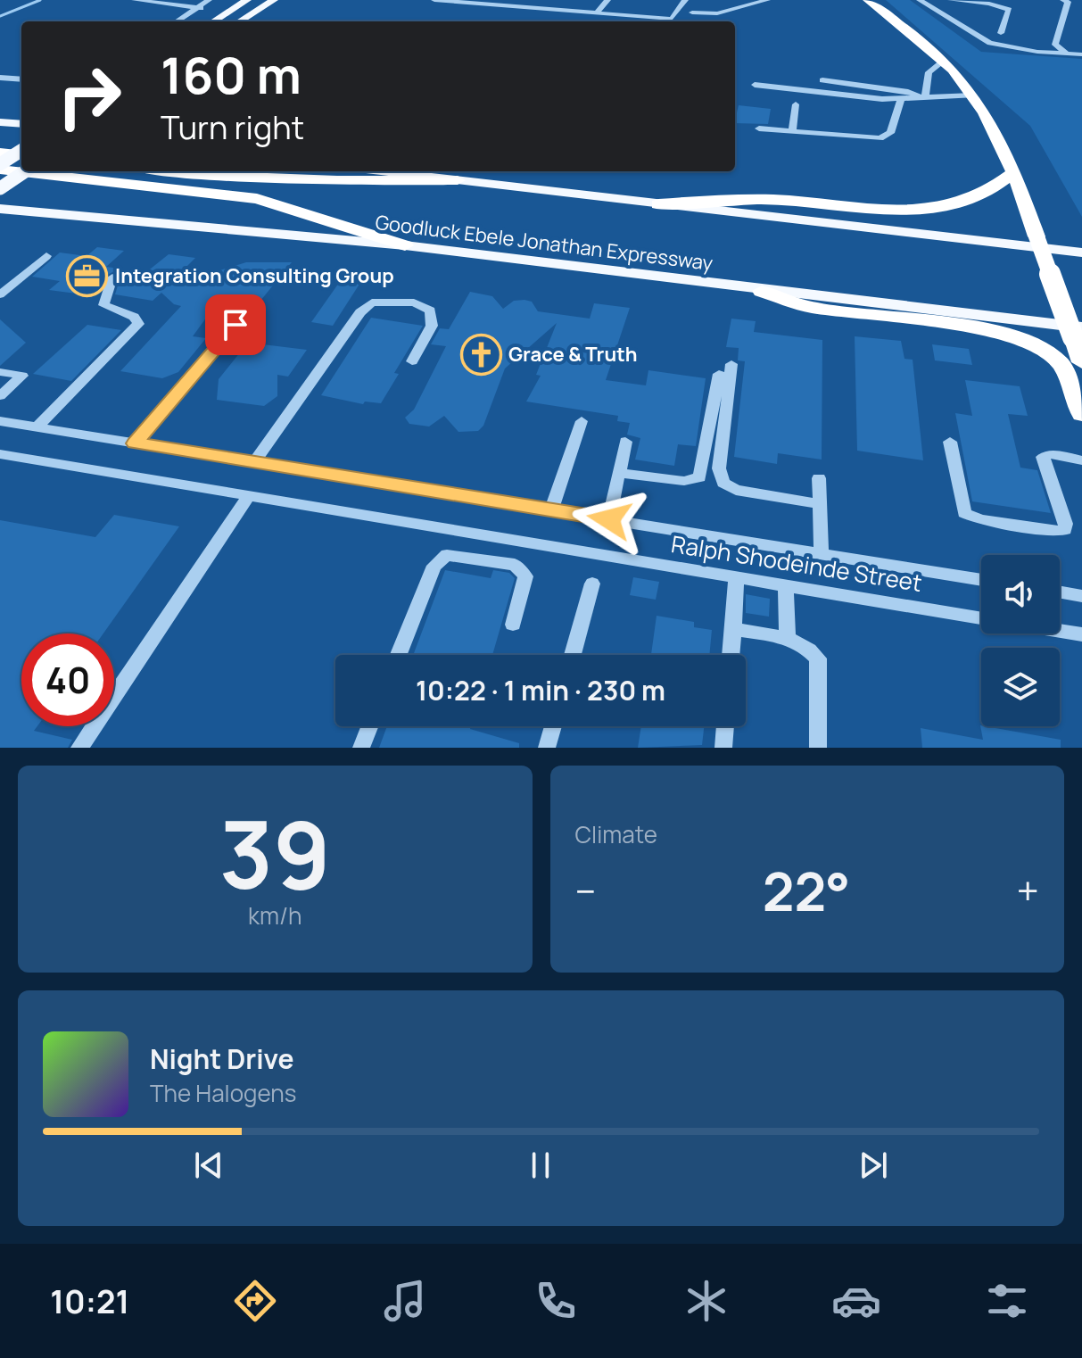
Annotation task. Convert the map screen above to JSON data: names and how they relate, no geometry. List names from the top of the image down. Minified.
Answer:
{"streets":{"main road":["Goodluck Ebele Jonathan Expressway"],"street":["Ralph Shodeinde Street"]},"places":{"office":["Integration Consulting Group"],"church":["Grace & Truth"]},"page":{"turn":["160 m","Turn right"],"limit":"40","trip":"10:22 · 1 min · 230 m","tile":[["39","km/h"],"Climate"],"heat":["−","22°","+"],"song":["Night Drive","The Halogens"],"tabs":"10:21"}}
